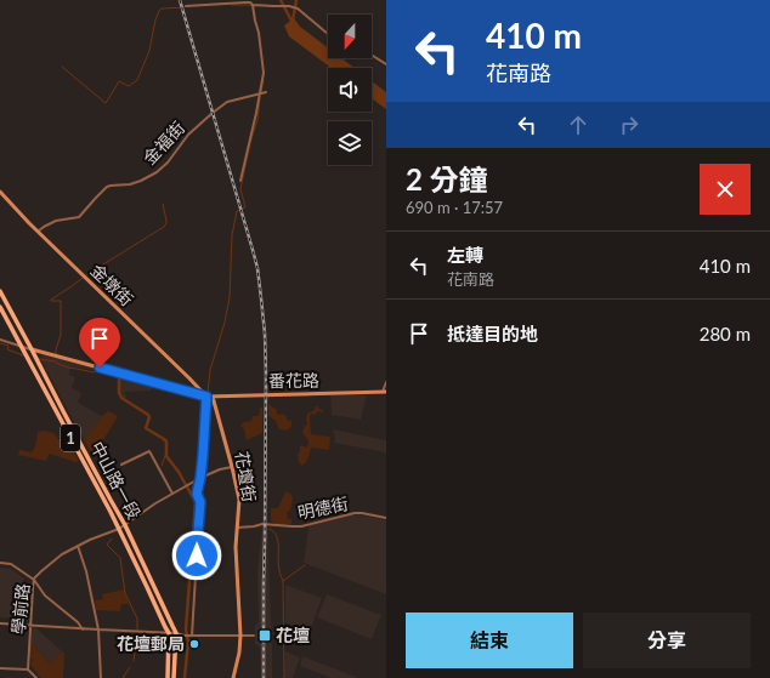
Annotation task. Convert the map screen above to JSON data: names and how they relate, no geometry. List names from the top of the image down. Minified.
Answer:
{"streets":{"main road":["1","中山路一段"],"street":["金福街","金墩街","番花路","花壇街","明德街","學前路"]},"crossings":[["金福街","金墩街"],["金墩街","番花路"],["番花路","花壇街"],["番花路","中山路一段"],["1","中山路一段"],["花壇街","明德街"],["花壇街","學前路"],["中山路一段","學前路"]],"places":{"transit":["花壇"],"other":["花壇郵局"]},"north":"bottom","page":{"turn":["410 m","花南路"],"heading":["2 分鐘","690 m · 17:57"],"list":[{"name":"左轉","note":"花南路","value":"410 m"},{"name":"抵達目的地","value":"280 m"}],"buttons":["結束","分享"]}}
